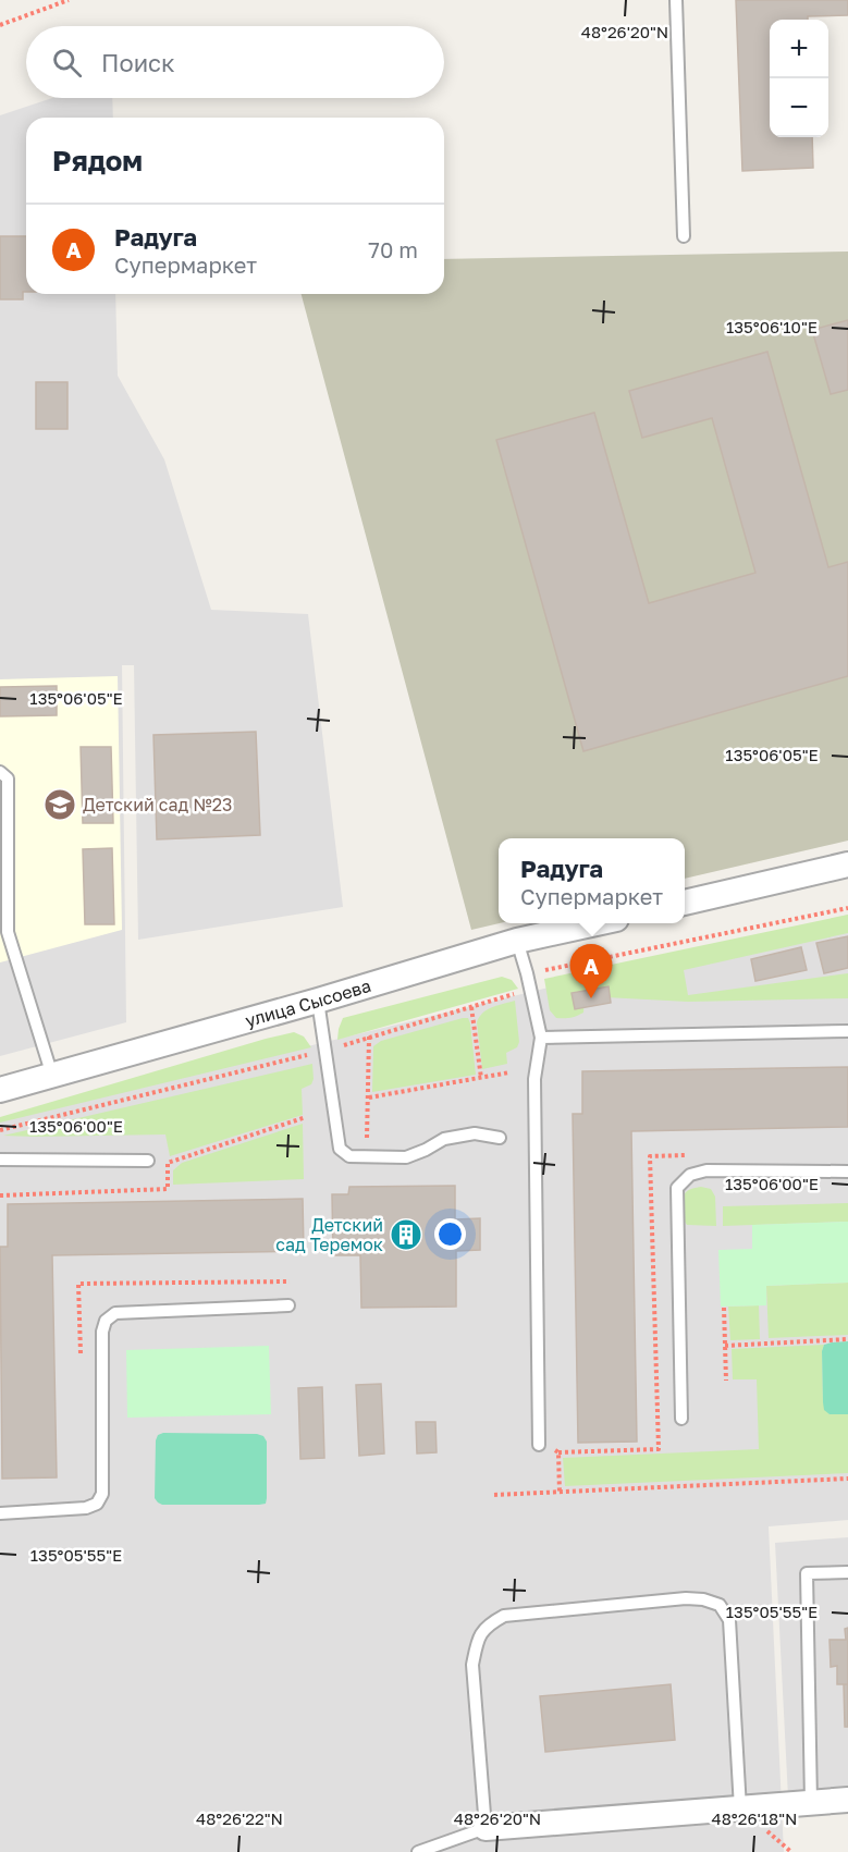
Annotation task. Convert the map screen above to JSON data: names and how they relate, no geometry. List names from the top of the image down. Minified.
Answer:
{"streets":{"street":["улица Сысоева"]},"places":{"school or university":["Детский сад №23"],"building":["Детский сад Теремок"]},"page":{"map_buttons":["+","−"],"search":"Поиск","heading":"Рядом","list":[{"mark":"A","name":"Радуга","note":"Супермаркет","value":"70 m"}],"popup":["Радуга","Супермаркет"],"pins":"A"},"coordinates":["48°26'20\"N","135°06'10\"E","135°06'05\"E","135°06'00\"E","135°05'55\"E","48°26'22\"N","48°26'18\"N"]}
